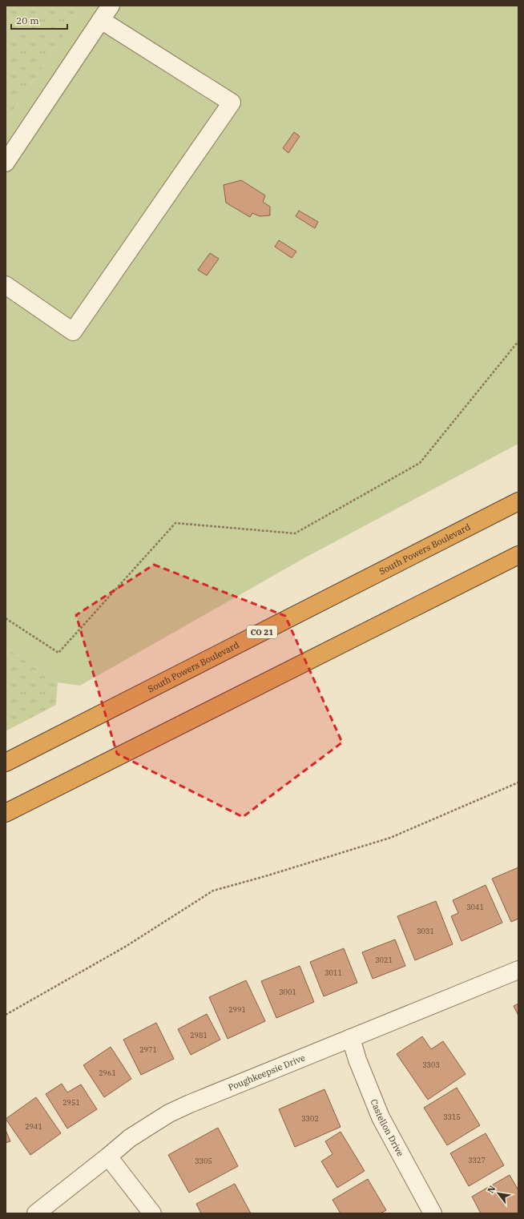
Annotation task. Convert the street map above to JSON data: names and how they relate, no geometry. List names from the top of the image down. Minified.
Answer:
{"streets":{"highway":["South Powers Boulevard","CO 21"],"street":["Poughkeepsie Drive","Castellon Drive"]},"crossings":[["Poughkeepsie Drive","Castellon Drive"]],"house_numbers":["3041","3031","3021","3011","3001","2991","2981","2971","3303","2961","2951","3315","3302","2941","3327","3305"],"scale_bar":"20 m","north":"top left"}
